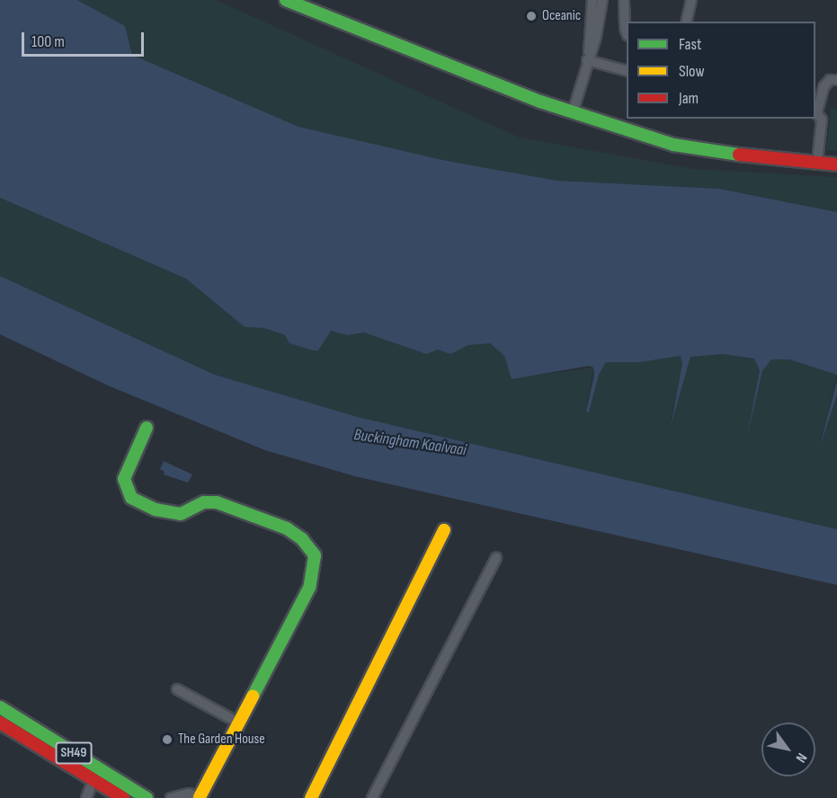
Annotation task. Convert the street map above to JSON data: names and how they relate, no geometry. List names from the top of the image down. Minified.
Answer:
{"streets":{"street":["SH49"]},"water":["Buckingham Kaalvaai"],"places":["Oceanic","The Garden House"],"legend":["Fast","Slow","Jam"],"scale_bar":"100 m","north":"bottom right"}
